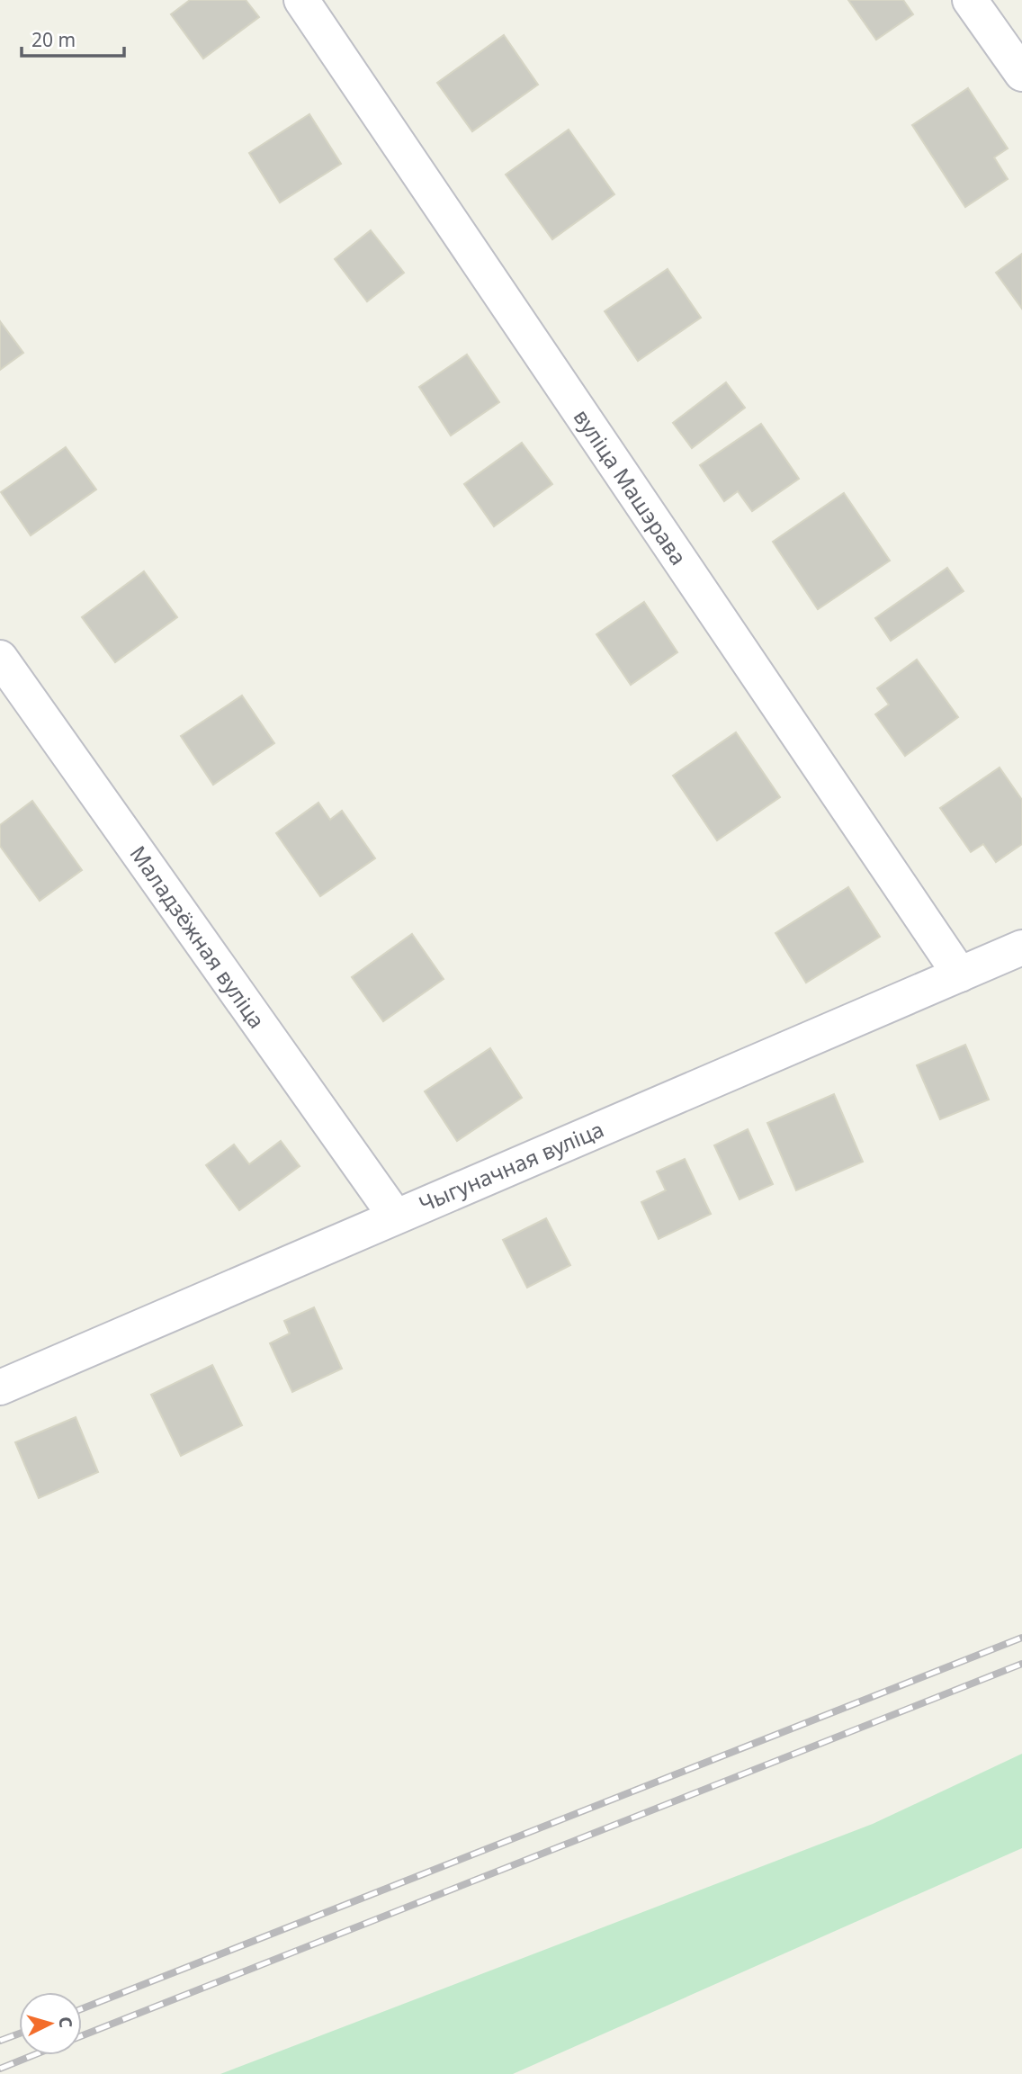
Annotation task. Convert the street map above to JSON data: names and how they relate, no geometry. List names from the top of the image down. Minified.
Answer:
{"streets":{"street":["вуліца Машэрава","Маладзёжная вуліца","Чыгуначная вуліца"]},"crossings":[["вуліца Машэрава","Чыгуначная вуліца"],["Маладзёжная вуліца","Чыгуначная вуліца"]],"scale_bar":"20 m","north":"right"}
